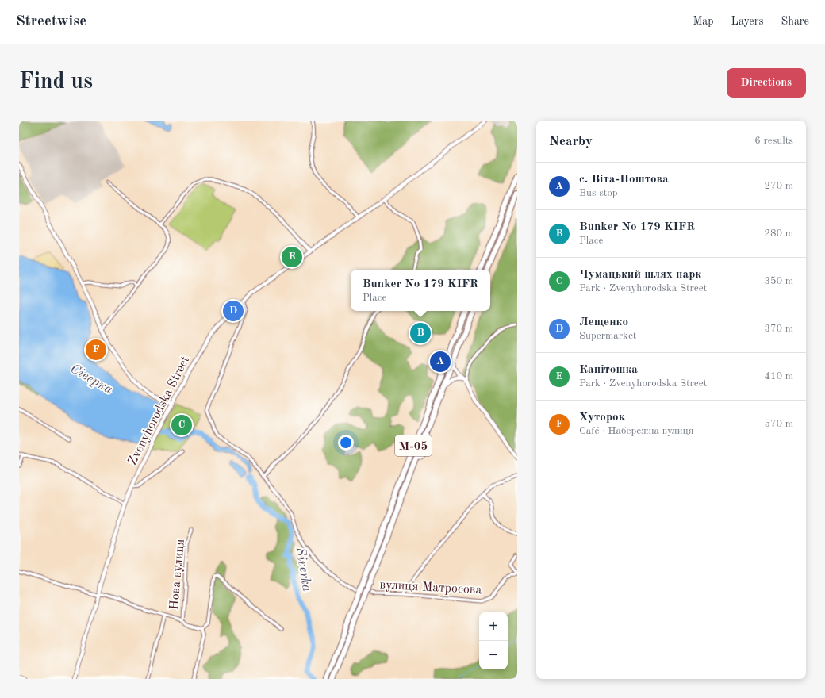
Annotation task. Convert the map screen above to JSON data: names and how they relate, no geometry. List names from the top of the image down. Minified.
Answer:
{"streets":{"highway":["М-05"],"street":["Zvenyhorodska Street","Нова вулиця","вулиця Матросова"]},"crossings":[["Zvenyhorodska Street","Нова вулиця"]],"water":["Сіверка","Siverka"],"page":{"header":"Streetwise","nav":["Map","Layers","Share"],"buttons":"Directions","title":"Find us","heading":["Nearby","6 results"],"list":[{"mark":"A","name":"с. Віта-Поштова","note":"Bus stop","value":"270 m"},{"mark":"B","name":"Bunker No 179 KIFR","note":"Place","value":"280 m"},{"mark":"C","name":"Чумацький шлях парк","note":"Park · Zvenyhorodska Street","value":"350 m"},{"mark":"D","name":"Лещенко","note":"Supermarket","value":"370 m"},{"mark":"E","name":"Капітошка","note":"Park · Zvenyhorodska Street","value":"410 m"},{"mark":"F","name":"Хуторок","note":"Café · Набережна вулиця","value":"570 m"}],"pins":["E","D","B","F","A","C"],"popup":["Bunker No 179 KIFR","Place"],"map_buttons":["+","−"]}}
